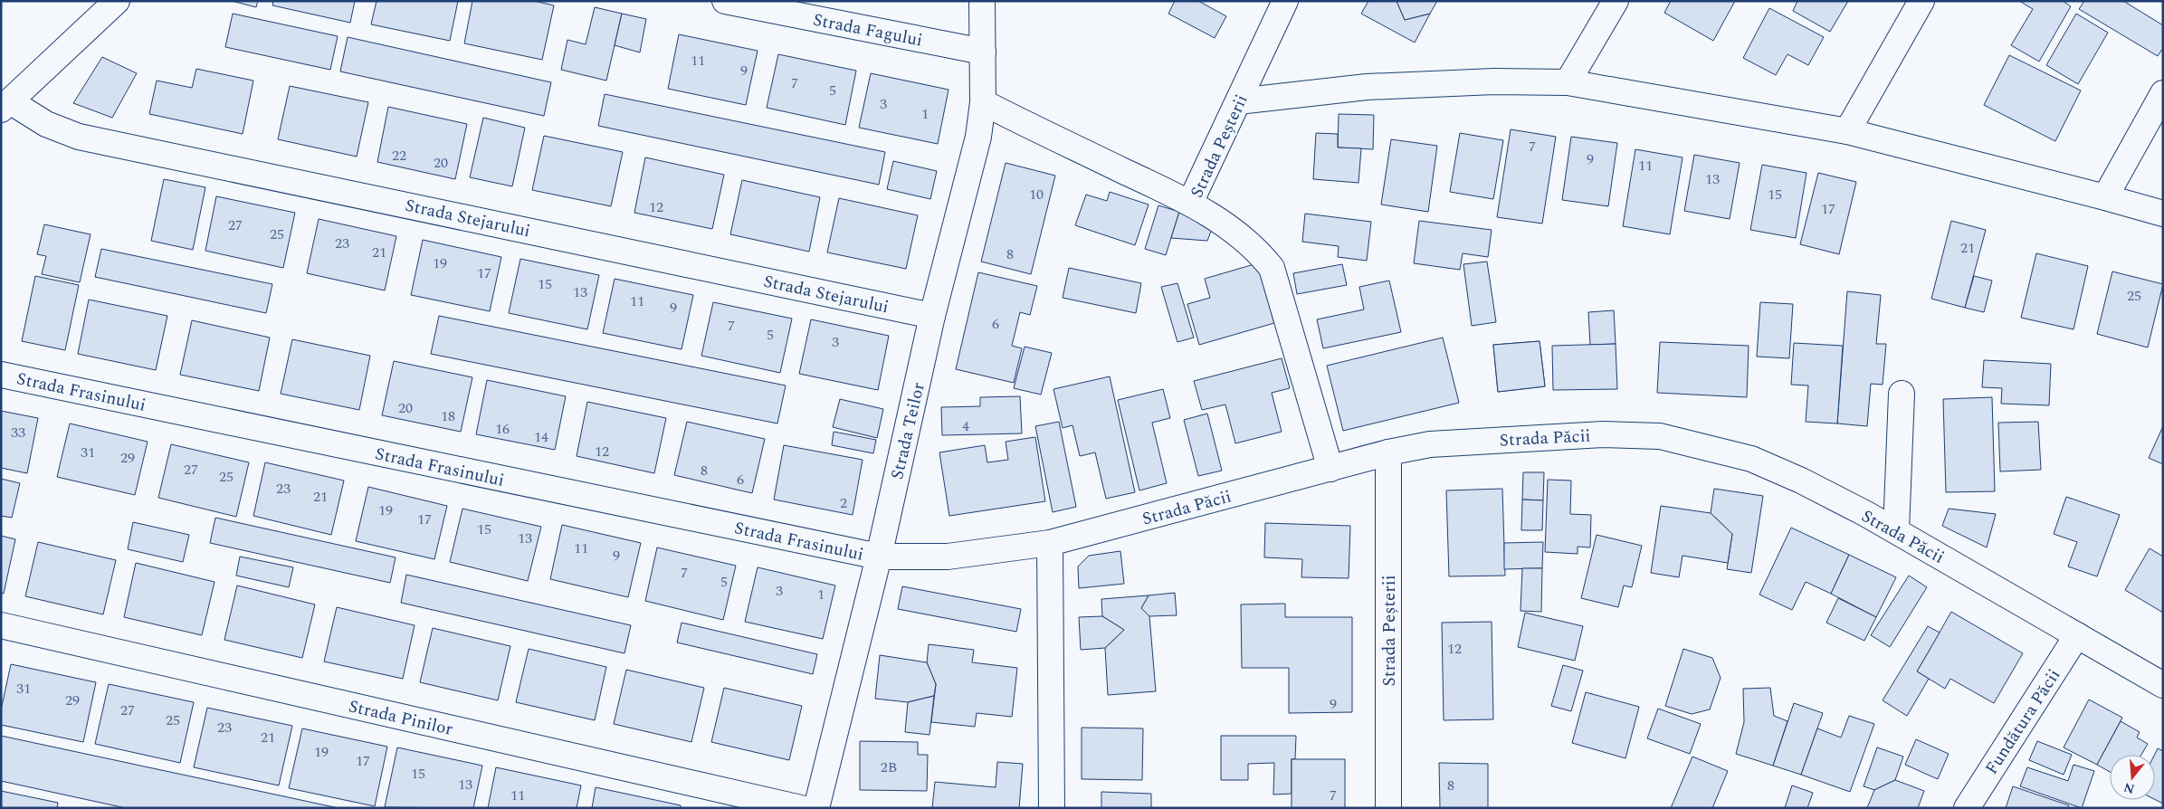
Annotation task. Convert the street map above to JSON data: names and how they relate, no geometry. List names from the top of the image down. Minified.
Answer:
{"streets":{"street":["Strada Fagului","Strada Peșterii","Strada Stejarului","Strada Frasinului","Strada Teilor","Strada Păcii","Strada Pinilor","Fundătura Păcii"]},"crossings":[["Strada Fagului","Strada Teilor"],["Strada Peșterii","Strada Păcii"],["Strada Stejarului","Strada Teilor"],["Strada Frasinului","Strada Teilor"],["Strada Frasinului","Strada Păcii"],["Strada Teilor","Strada Păcii"],["Strada Păcii","Fundătura Păcii"]],"house_numbers":["11","9","7","5","3","1","7","22","9","20","11","13","10","15","12","17","27","25","23","21","21","8","19","17","15","13","25","11","9","6","7","5","3","20","18","4","16","33","14","12","31","29","27","8","25","6","23","21","2","19","17","15","13","11","9","7","5","3","1","12","31","29","9","27","25","23","21","19","17","2B","15","13","8","11","7"],"north":"bottom"}
